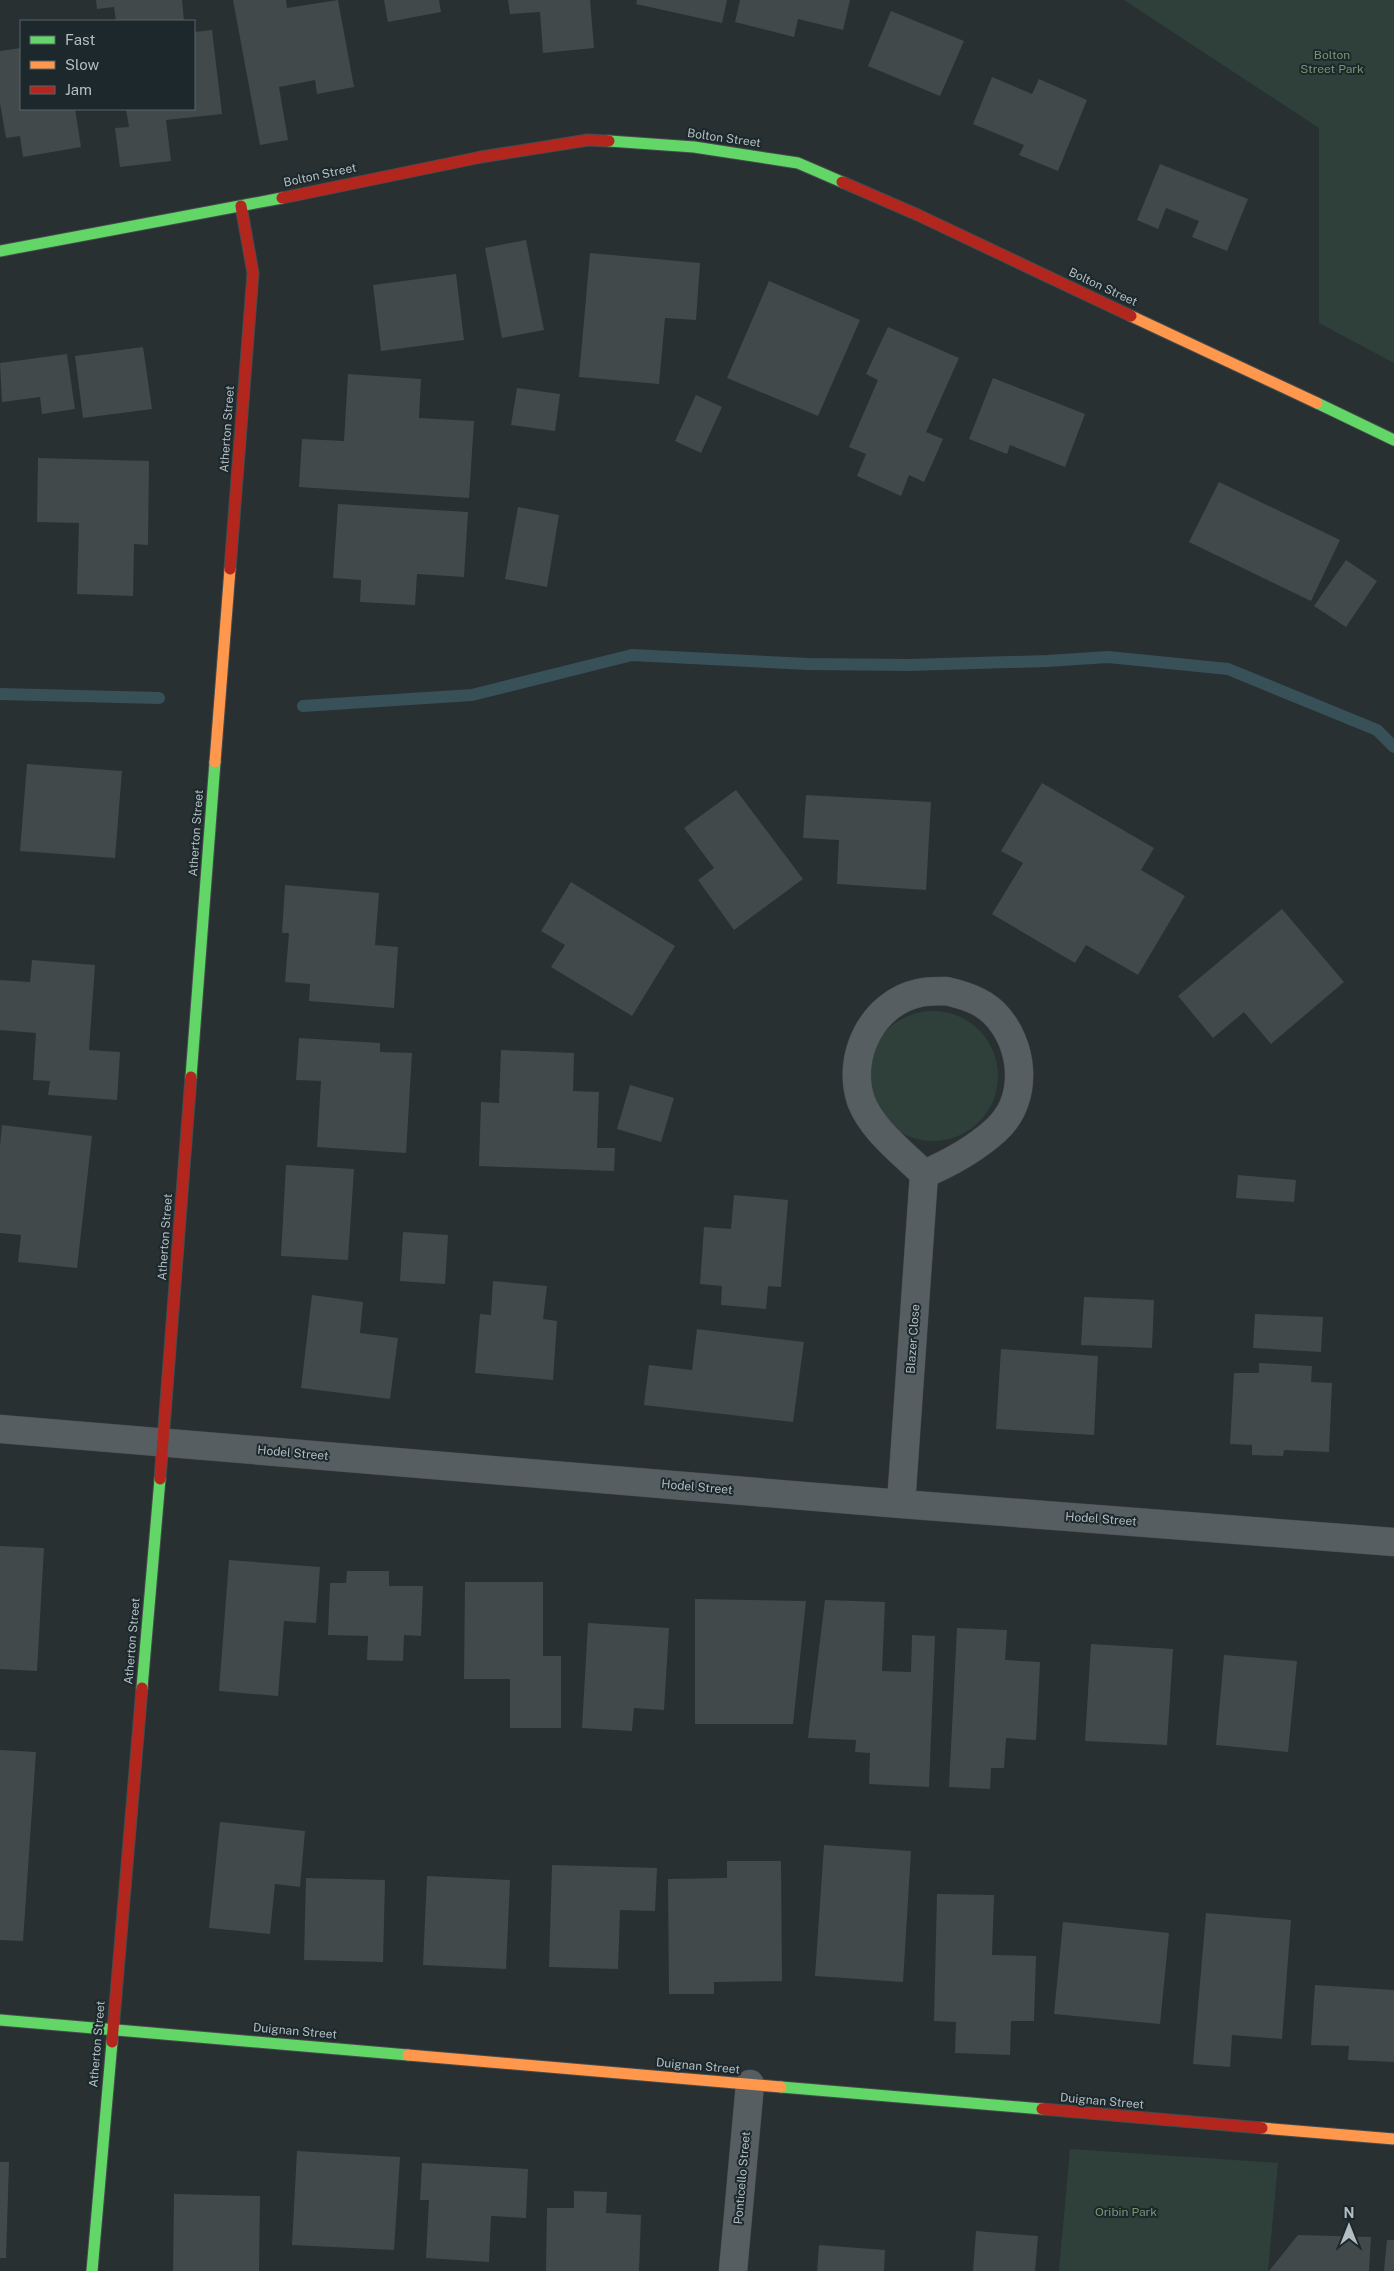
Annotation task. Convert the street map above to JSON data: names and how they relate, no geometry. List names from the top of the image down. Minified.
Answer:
{"streets":{"street":["Bolton Street","Atherton Street","Blazer Close","Hodel Street","Duignan Street","Ponticello Street"]},"crossings":[["Bolton Street","Atherton Street"],["Atherton Street","Hodel Street"],["Atherton Street","Duignan Street"],["Blazer Close","Hodel Street"],["Duignan Street","Ponticello Street"]],"parks":["Bolton Street Park","Oribin Park"],"legend":["Fast","Slow","Jam"],"north":"top"}
